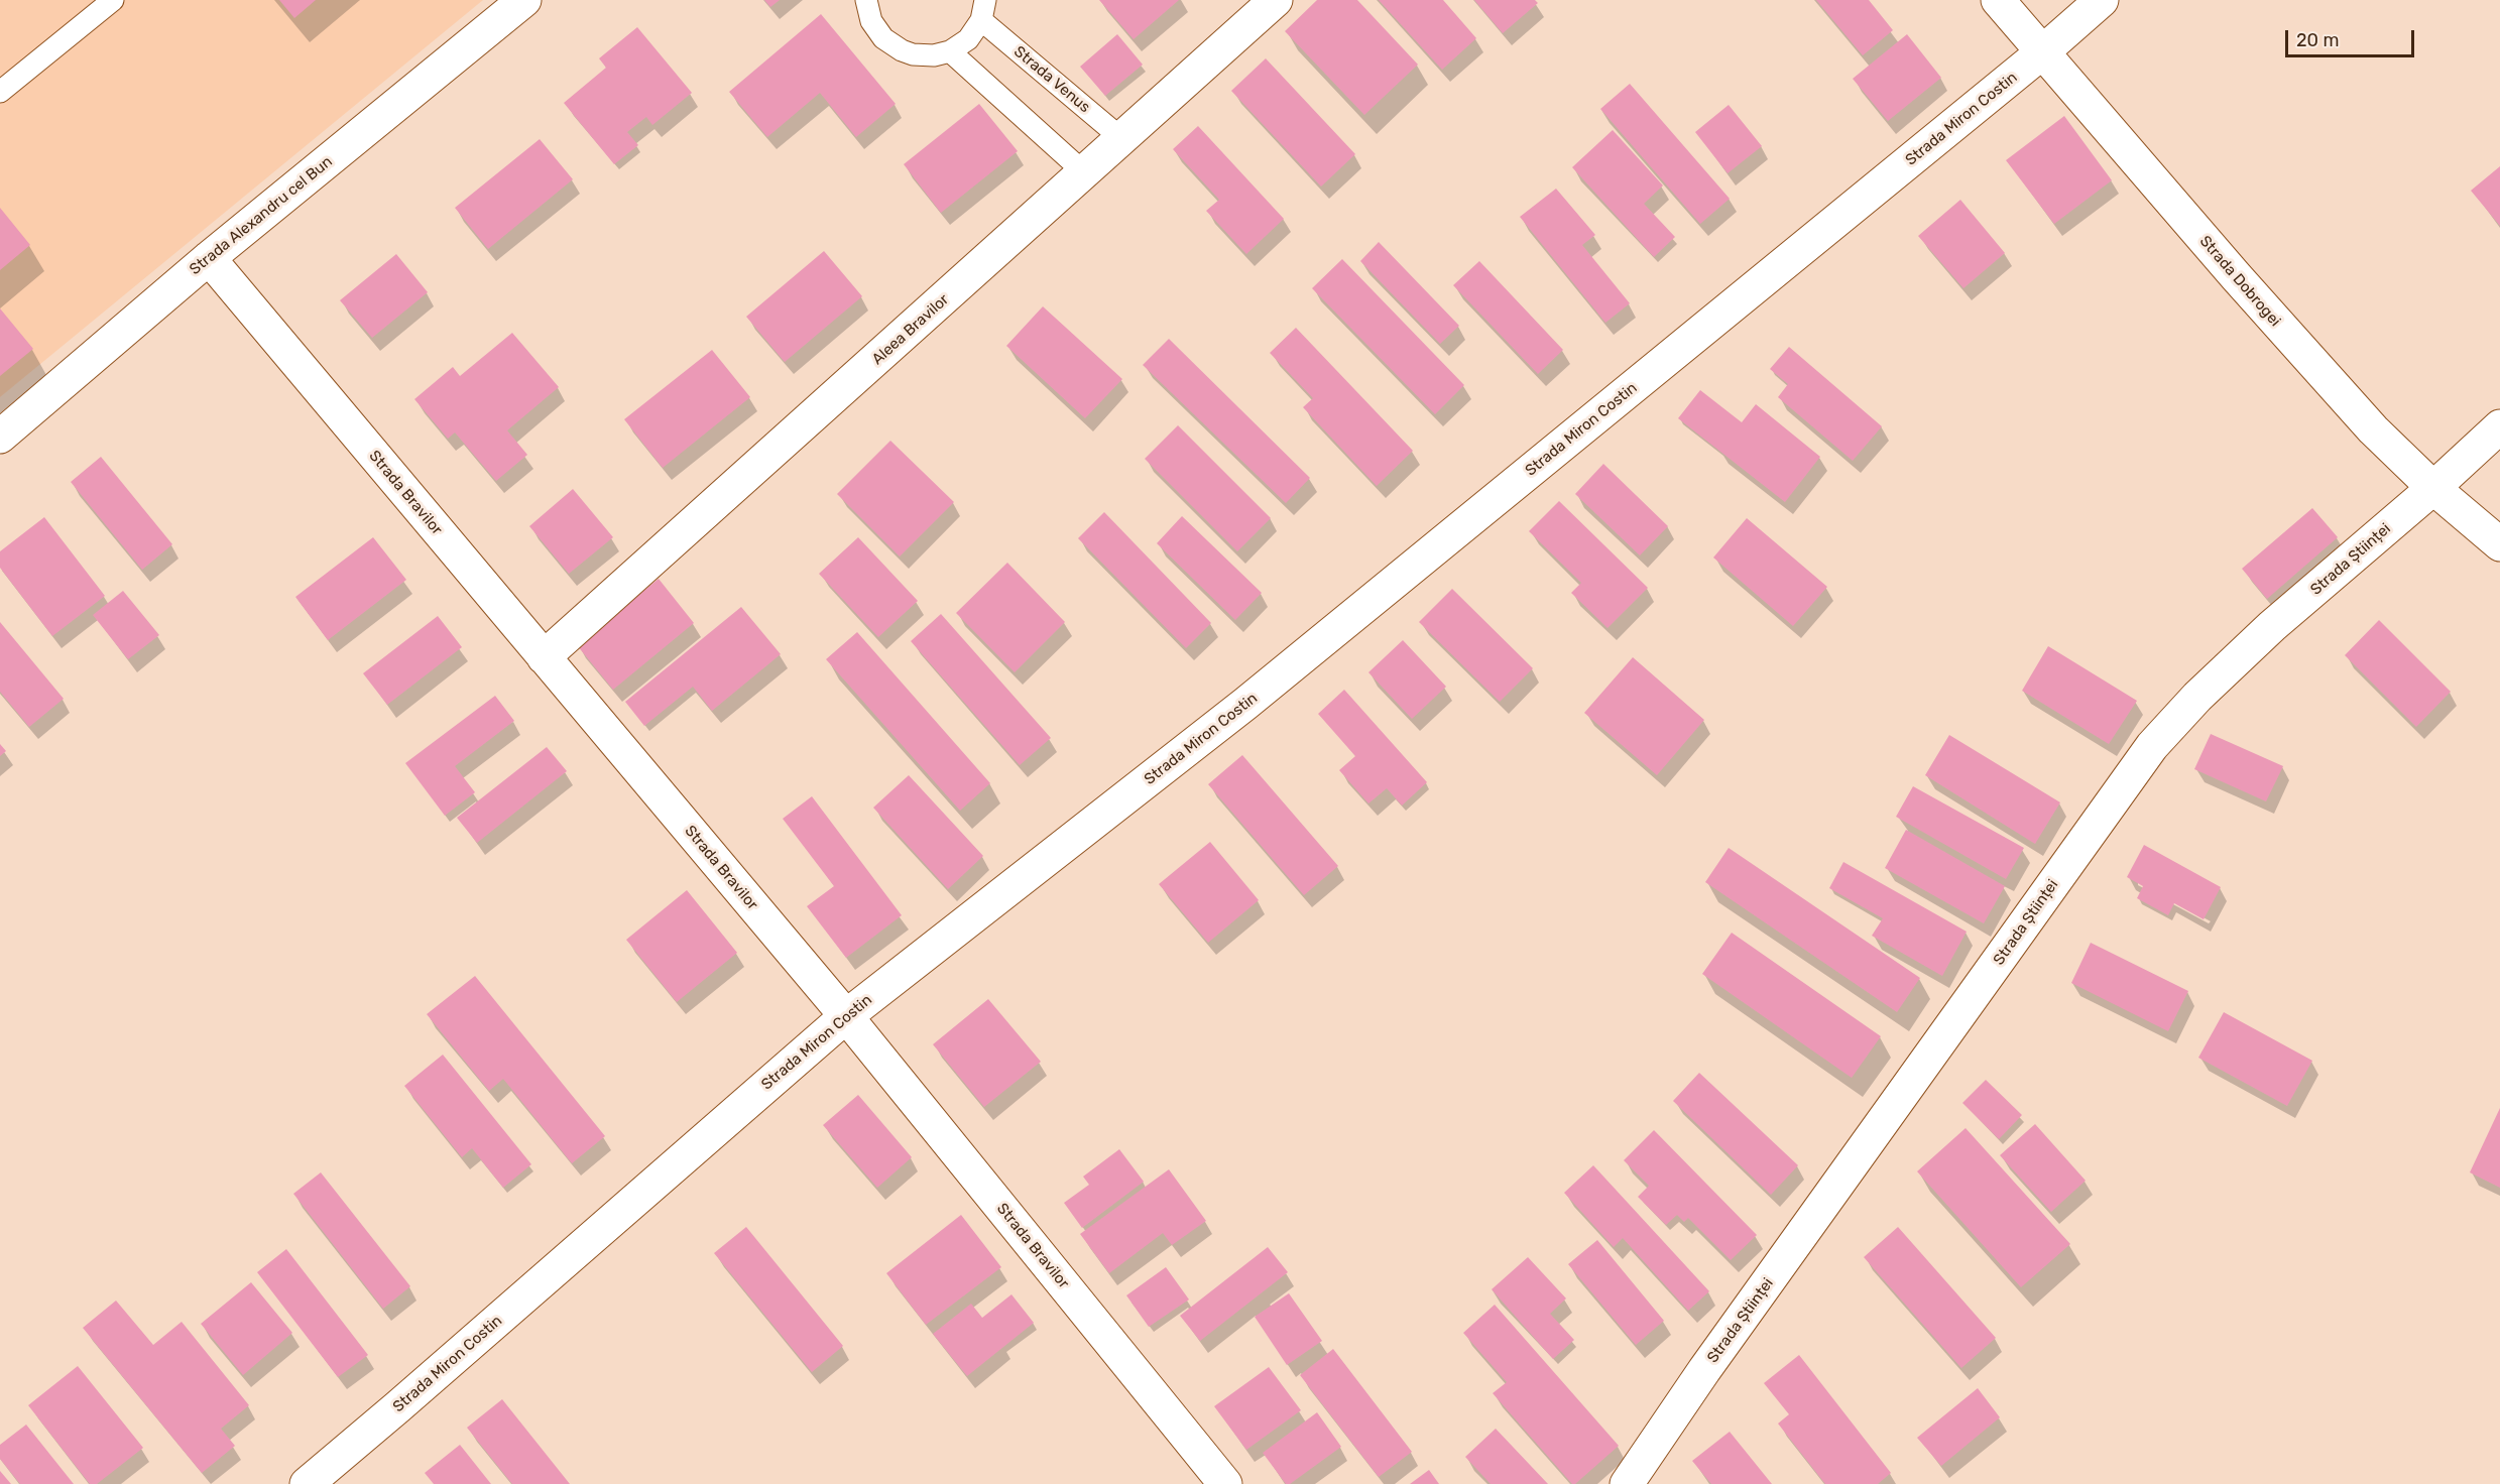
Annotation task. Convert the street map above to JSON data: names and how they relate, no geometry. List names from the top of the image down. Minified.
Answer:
{"streets":{"street":["Strada Miron Costin","Strada Alexandru cel Bun","Strada Dobrogei","Aleea Bravilor","Strada Bravilor","Strada Științei"],"lane":["Strada Venus"]},"crossings":[["Strada Venus","Aleea Bravilor"],["Strada Miron Costin","Strada Dobrogei"],["Strada Miron Costin","Strada Bravilor"],["Strada Alexandru cel Bun","Strada Bravilor"],["Strada Dobrogei","Strada Științei"],["Aleea Bravilor","Strada Bravilor"]],"scale_bar":"20 m"}
